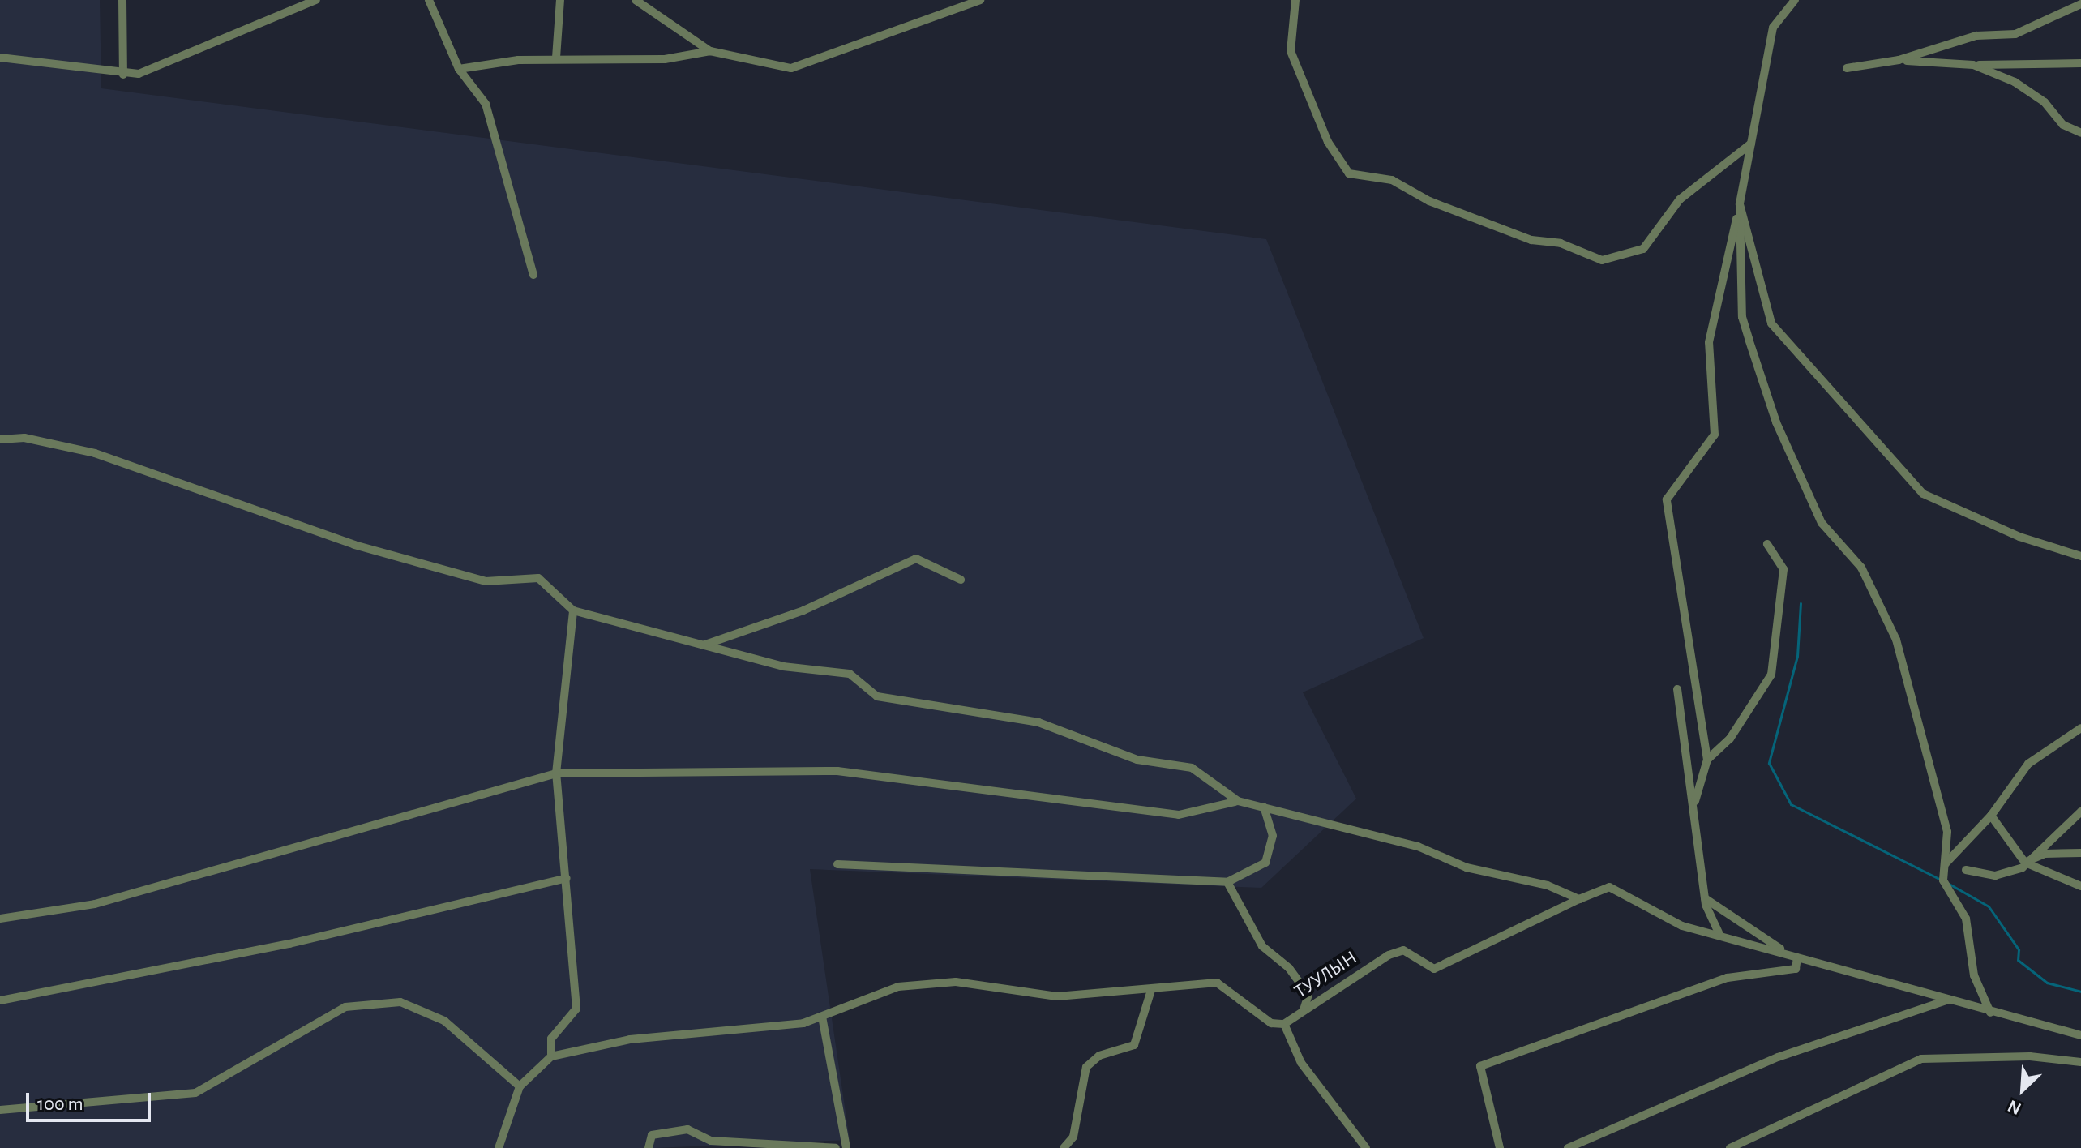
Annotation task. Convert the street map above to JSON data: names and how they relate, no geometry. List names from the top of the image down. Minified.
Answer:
{"streets":{"street":["ТУУЛЫН"]},"scale_bar":"100 m","north":"bottom left"}
